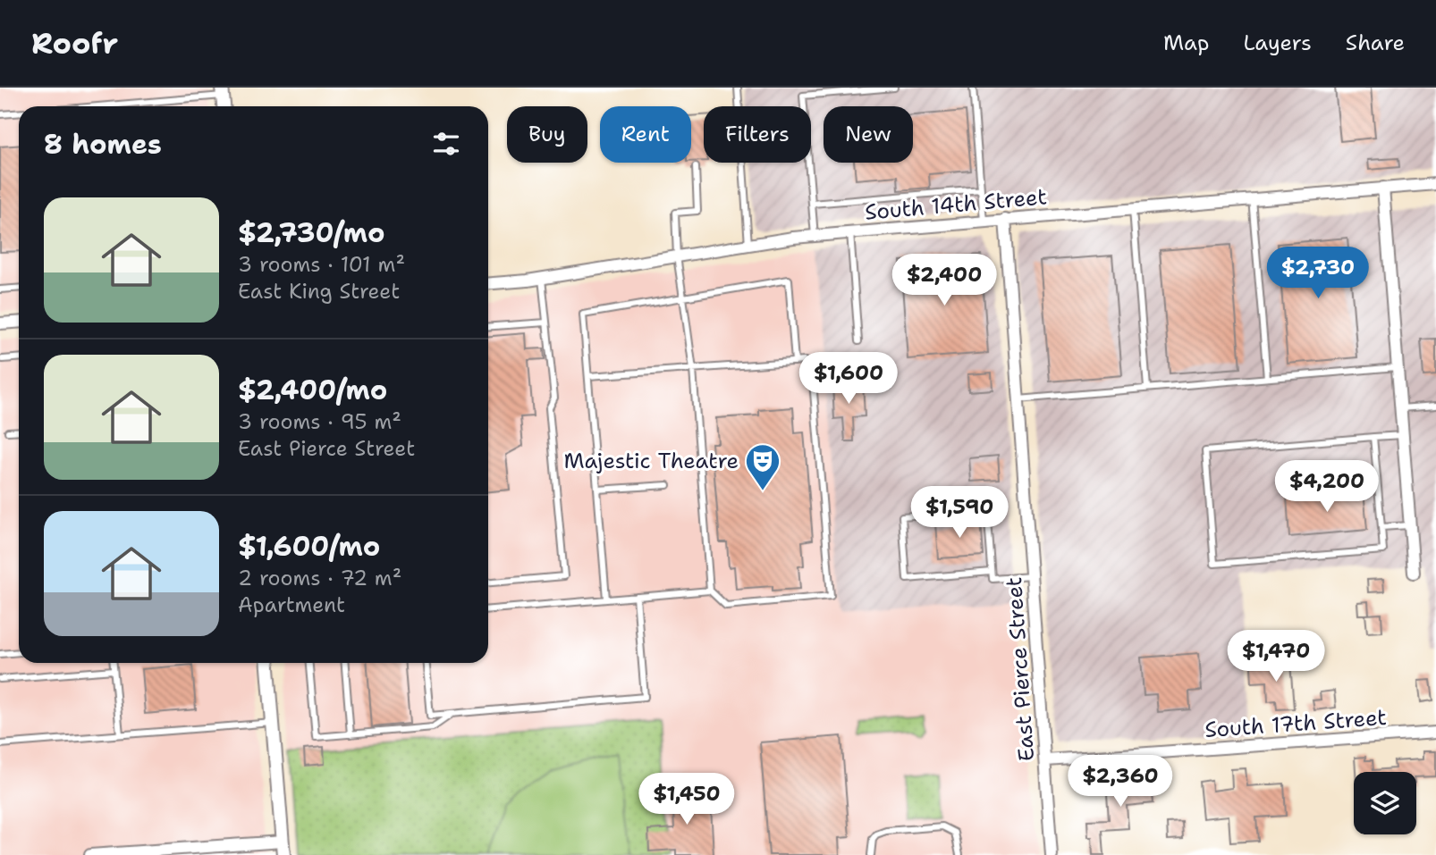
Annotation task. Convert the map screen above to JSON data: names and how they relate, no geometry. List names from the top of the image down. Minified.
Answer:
{"streets":{"street":["South 14th Street","East Pierce Street","South 17th Street"]},"crossings":[["South 14th Street","East Pierce Street"],["East Pierce Street","South 17th Street"]],"places":{"theatre":["Majestic Theatre"]},"page":{"header":"Roofr","nav":["Map","Layers","Share"],"chip":["Buy","Rent","Filters","New"],"heading":"8 homes","list":[{"name":"$2,730/mo","note":"3 rooms · 101 m² · East King Street"},{"name":"$2,400/mo","note":"3 rooms · 95 m² · East Pierce Street"},{"name":"$1,600/mo","note":"2 rooms · 72 m² · Apartment"}],"price":["$2,730","$2,400","$1,600","$4,200","$1,590","$1,470","$2,360","$1,450"]}}
